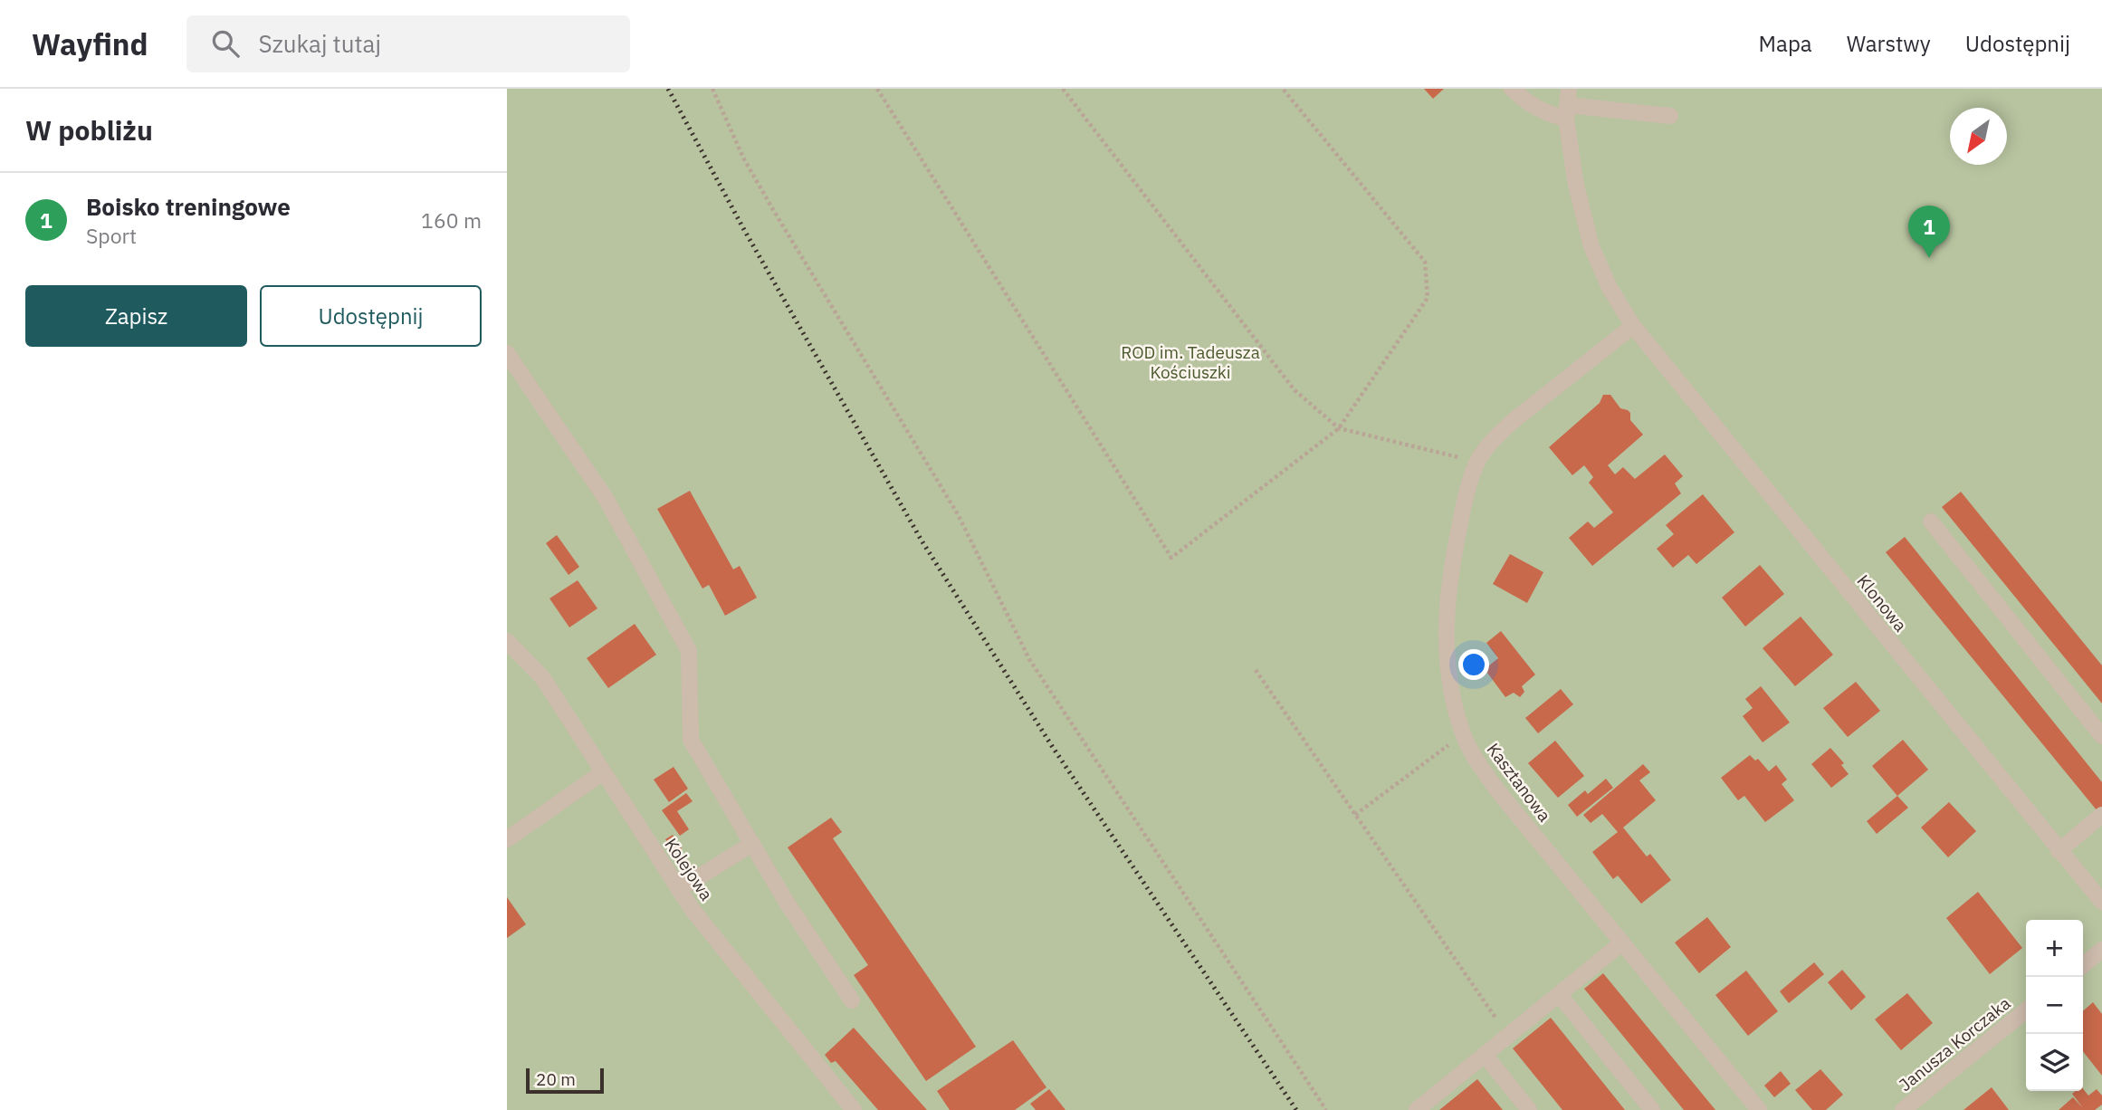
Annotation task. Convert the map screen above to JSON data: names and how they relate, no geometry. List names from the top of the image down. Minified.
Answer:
{"streets":{"street":["Klonowa","Kasztanowa","Kolejowa","Janusza Korczaka"]},"crossings":[["Klonowa","Kasztanowa"]],"parks":["ROD im. Tadeusza Kościuszki"],"scale_bar":"20 m","north":"bottom left","page":{"header":"Wayfind","search":"Szukaj tutaj","nav":["Mapa","Warstwy","Udostępnij"],"heading":"W pobliżu","list":[{"mark":"1","name":"Boisko treningowe","note":"Sport","value":"160 m"}],"pins":"1","buttons":["Zapisz","Udostępnij"],"map_buttons":["+","−"],"scale":"20 m"}}
